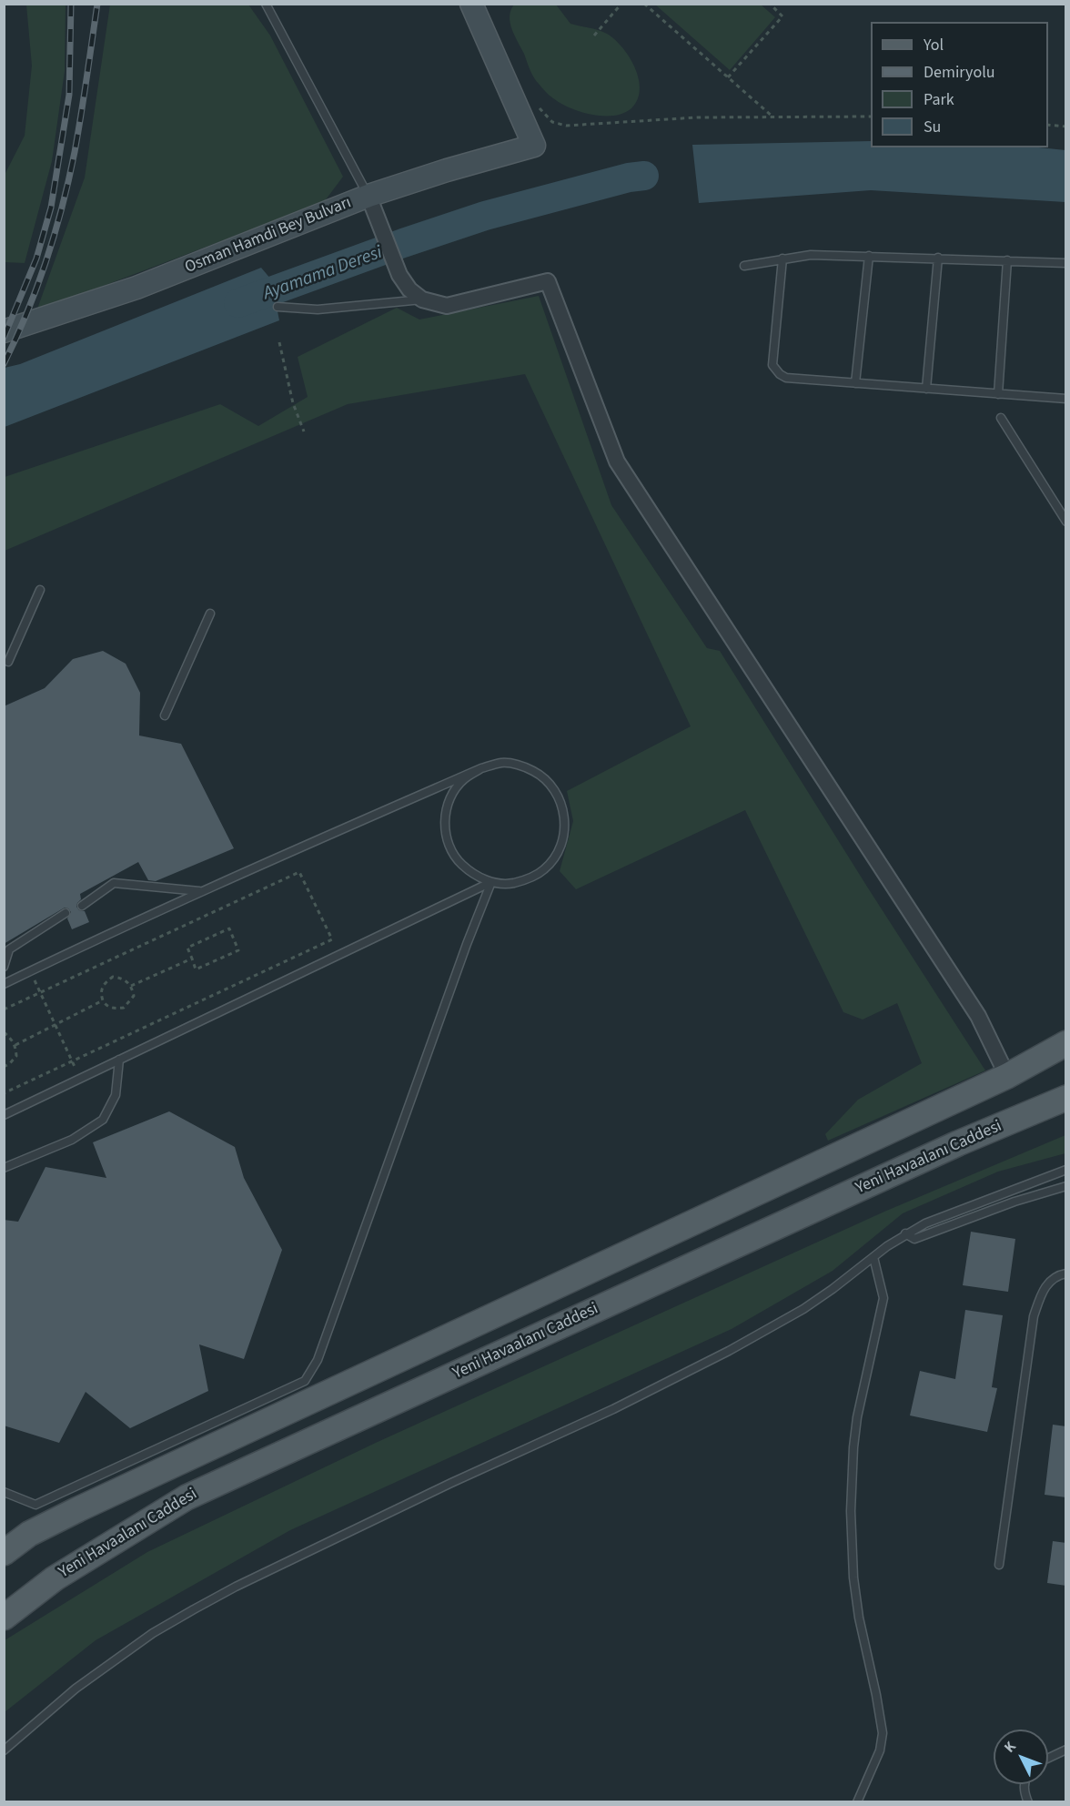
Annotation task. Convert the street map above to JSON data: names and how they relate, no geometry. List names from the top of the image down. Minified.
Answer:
{"streets":{"main road":["Yeni Havaalanı Caddesi"],"street":["Osman Hamdi Bey Bulvarı"]},"water":["Ayamama Deresi"],"legend":["Yol","Demiryolu","Park","Su"],"north":"top left"}
